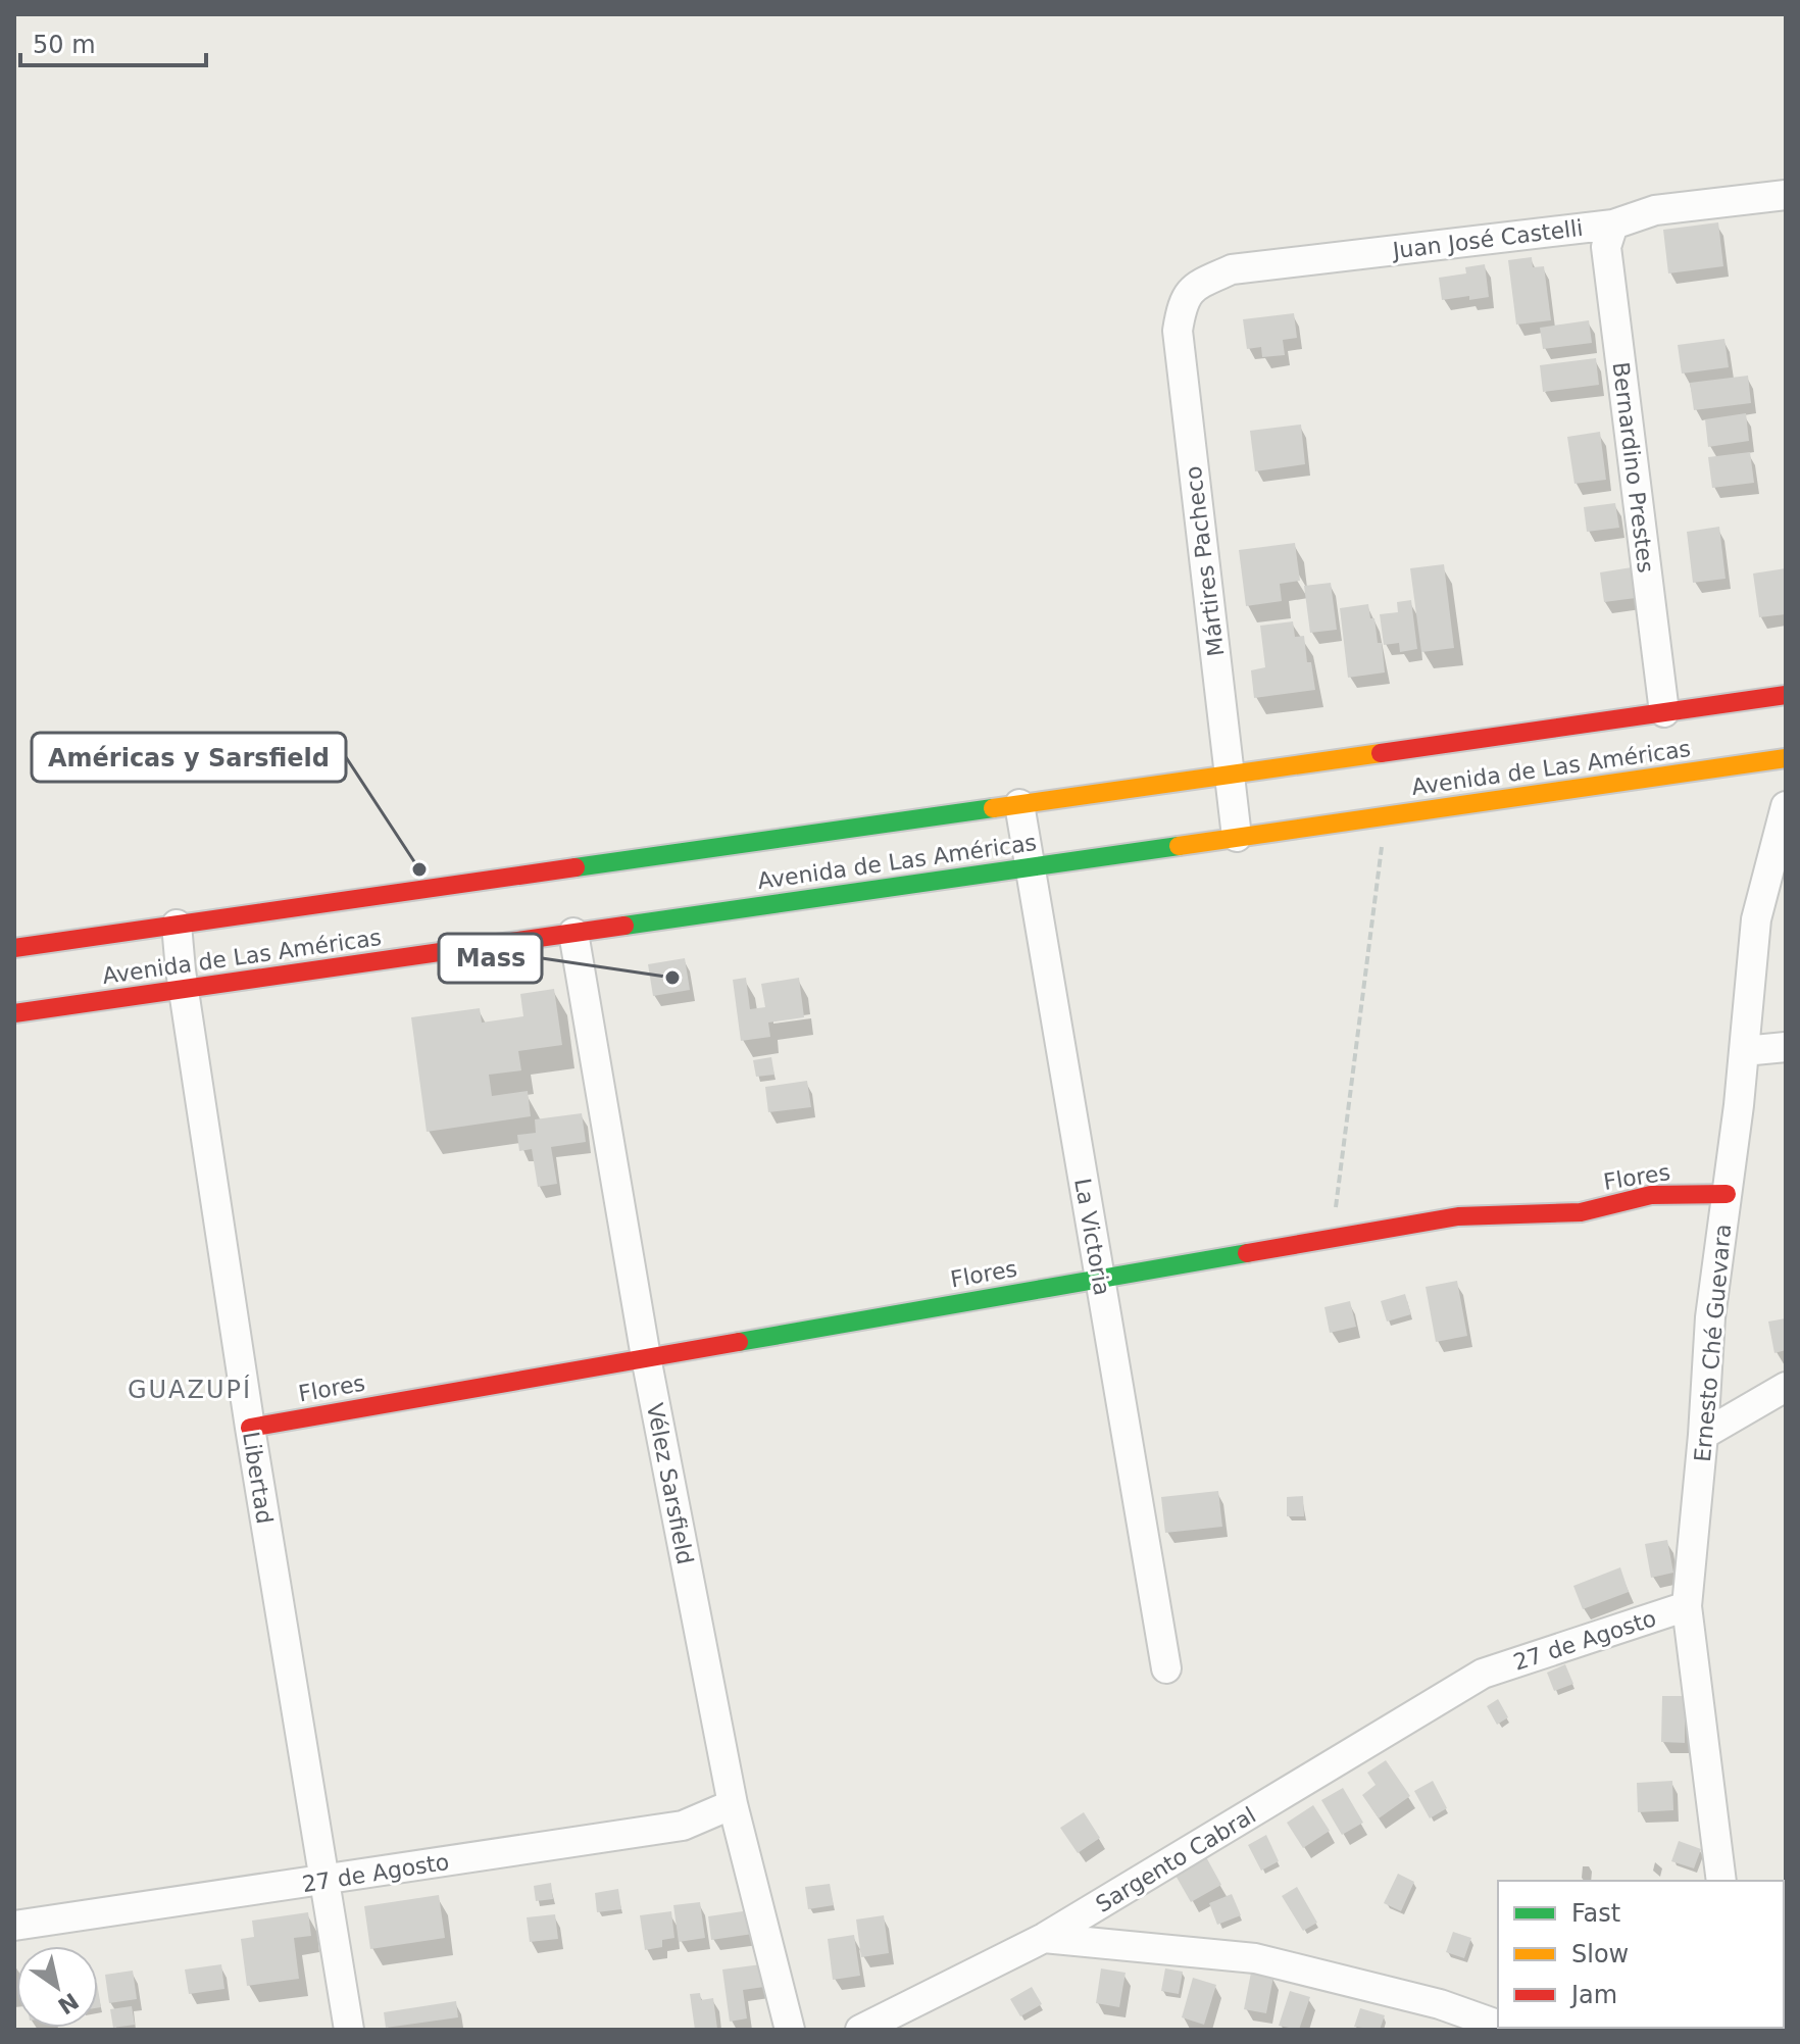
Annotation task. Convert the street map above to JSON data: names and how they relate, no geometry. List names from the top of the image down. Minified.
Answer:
{"streets":{"main road":["Avenida de Las Américas","Flores"],"street":["Juan José Castelli","Bernardino Prestes","Mártires Pacheco","La Victoria","Ernesto Ché Guevara","Libertad","Vélez Sarsfield","27 de Agosto","Sargento Cabral"]},"crossings":[["Juan José Castelli","Bernardino Prestes"],["Juan José Castelli","Mártires Pacheco"],["Bernardino Prestes","Avenida de Las Américas"],["Mártires Pacheco","Avenida de Las Américas"],["Avenida de Las Américas","La Victoria"],["Avenida de Las Américas","Libertad"],["Avenida de Las Américas","Vélez Sarsfield"],["Flores","La Victoria"],["Flores","Ernesto Ché Guevara"],["Flores","Libertad"],["Flores","Vélez Sarsfield"],["Ernesto Ché Guevara","27 de Agosto"],["Libertad","27 de Agosto"],["Vélez Sarsfield","27 de Agosto"],["27 de Agosto","Sargento Cabral"]],"districts":["GUAZUPÍ"],"places":["Américas y Sarsfield","Mass"],"legend":["Fast","Slow","Jam"],"scale_bar":"50 m","north":"bottom right"}
